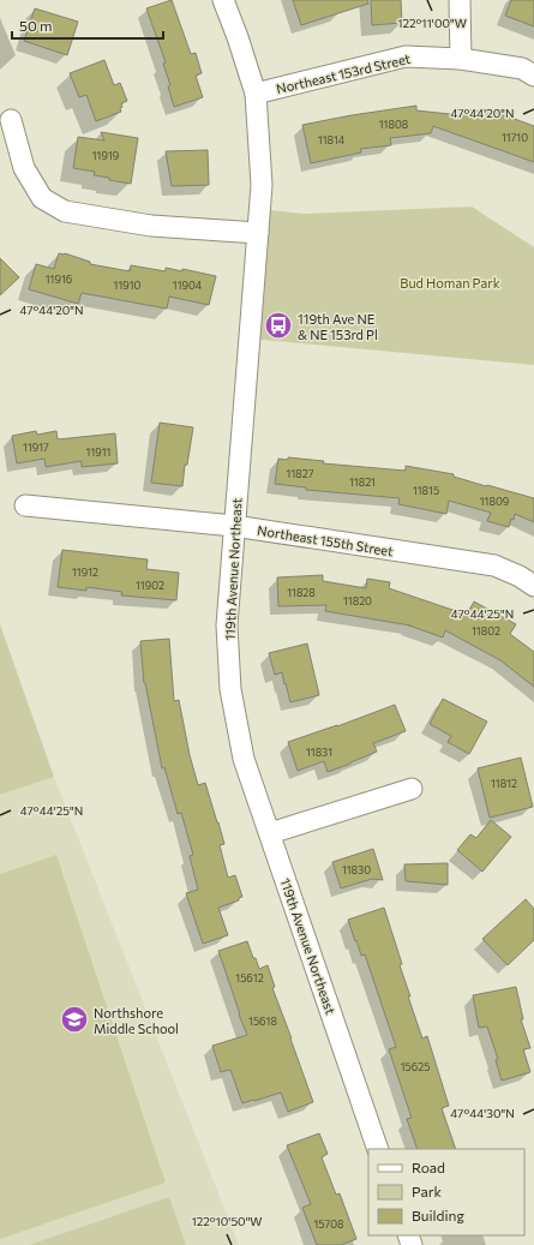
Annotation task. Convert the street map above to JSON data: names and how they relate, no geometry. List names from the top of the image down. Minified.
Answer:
{"streets":{"street":["Northeast 153rd Street","Northeast 155th Street","119th Avenue Northeast"]},"crossings":[["Northeast 153rd Street","119th Avenue Northeast"],["Northeast 155th Street","119th Avenue Northeast"]],"parks":["Bud Homan Park"],"places":{"bus stop":["119th Ave NE & NE 153rd Pl"],"school or university":["Northshore Middle School"]},"house_numbers":["11808","11710","11814","11919","11916","11910","11904","11917","11911","11827","11821","11815","11809","11912","11902","11828","11820","11802","11831","11812","11830","15612","15618","15625","15708"],"legend":["Road","Park","Building"],"scale_bar":"50 m","coordinates":["122°11'00\"W","47°44'20\"N","47°44'25\"N","47°44'30\"N","122°10'50\"W"]}
